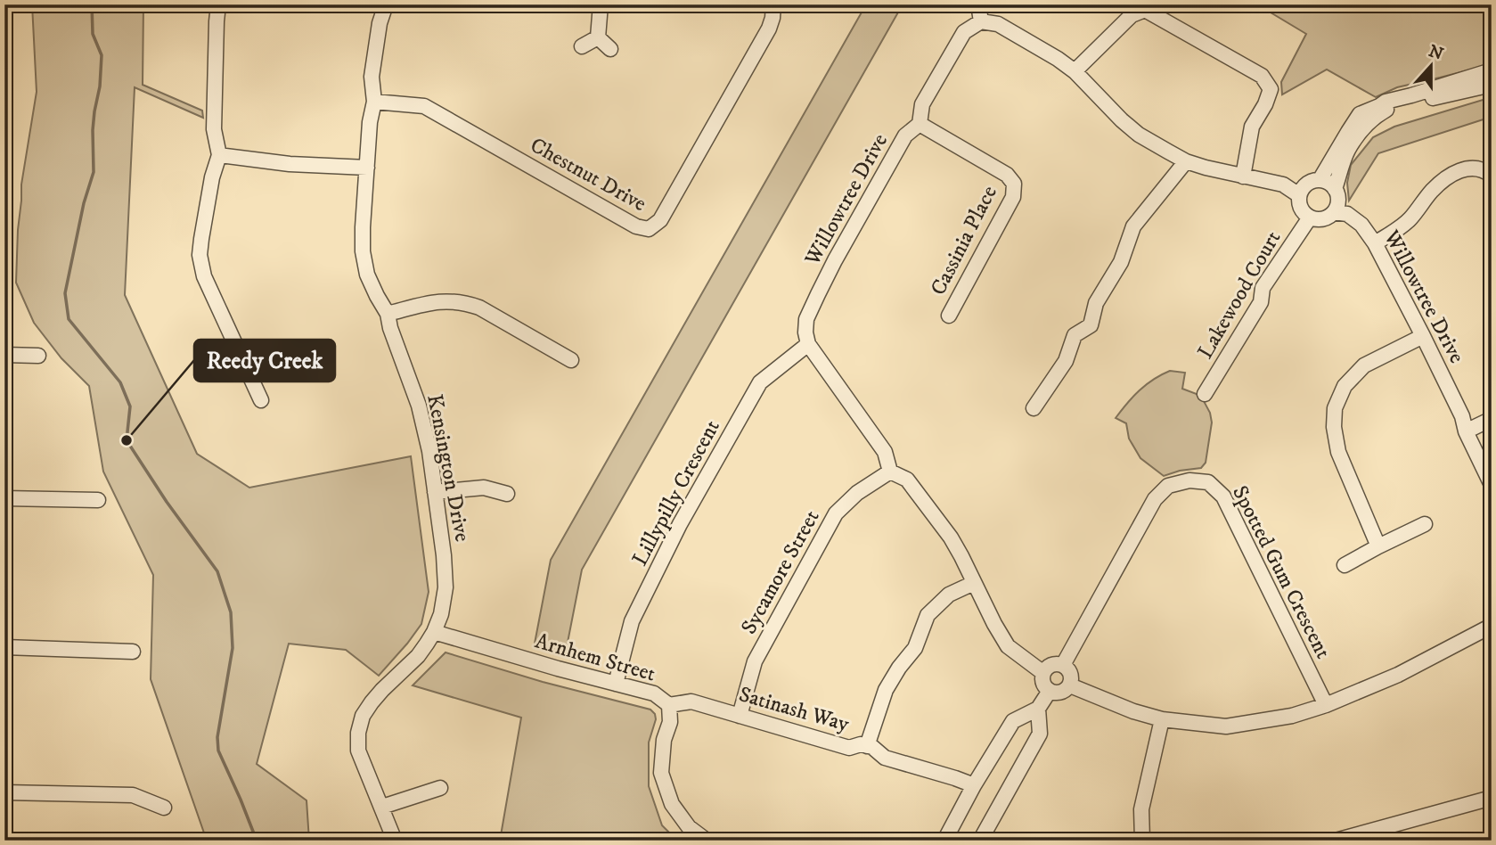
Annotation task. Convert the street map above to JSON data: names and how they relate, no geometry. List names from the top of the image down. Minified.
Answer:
{"streets":{"street":["Chestnut Drive","Willowtree Drive","Cassinia Place","Lakewood Court","Kensington Drive","Lillypilly Crescent","Sycamore Street","Spotted Gum Crescent","Arnhem Street","Satinash Way"]},"crossings":[["Chestnut Drive","Kensington Drive"],["Willowtree Drive","Cassinia Place"],["Willowtree Drive","Lakewood Court"],["Willowtree Drive","Lillypilly Crescent"],["Kensington Drive","Arnhem Street"],["Lillypilly Crescent","Arnhem Street"],["Sycamore Street","Satinash Way"],["Arnhem Street","Satinash Way"]],"places":["Reedy Creek"],"north":"top"}
